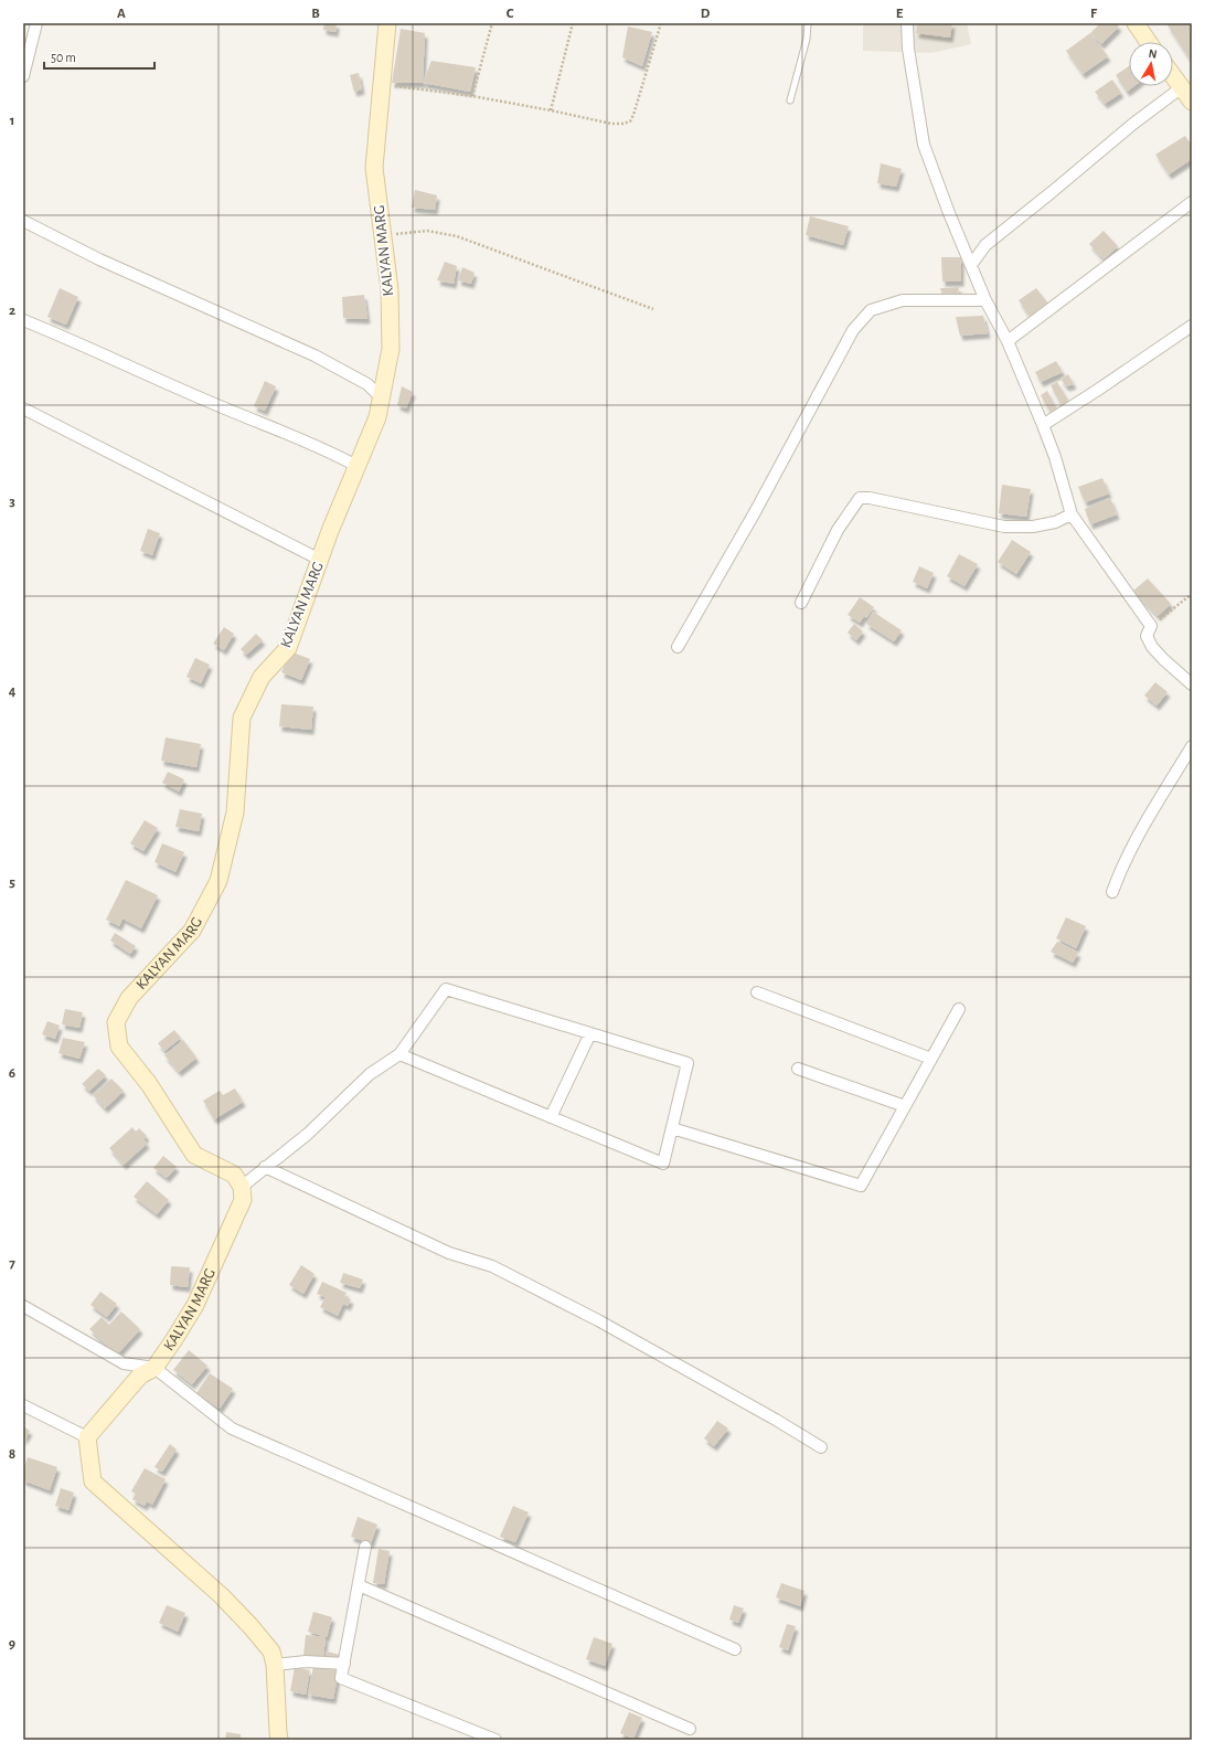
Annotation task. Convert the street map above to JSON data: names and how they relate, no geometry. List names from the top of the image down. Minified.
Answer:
{"streets":{"street":["KALYAN MARG"]},"scale_bar":"50 m","north":"top","grid":{"columns":["A","B","C","D","E","F"],"rows":["1","2","3","4","5","6","7","8","9"]}}
